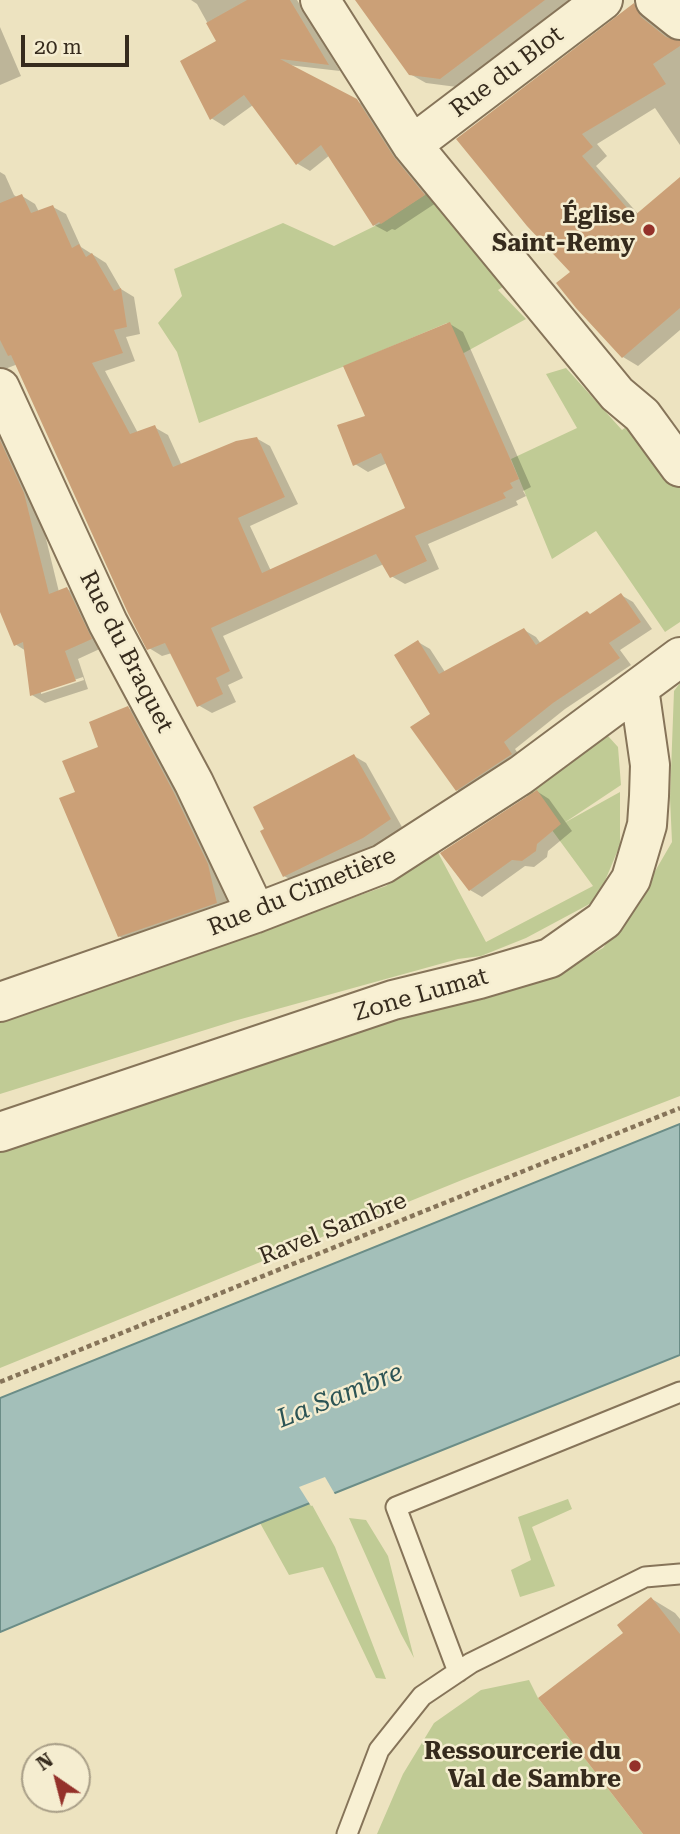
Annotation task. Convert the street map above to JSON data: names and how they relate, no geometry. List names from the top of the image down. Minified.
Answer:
{"streets":{"street":["Rue du Blot","Rue du Braquet","Rue du Cimetière","Zone Lumat"],"path":["Ravel Sambre"]},"crossings":[["Rue du Braquet","Rue du Cimetière"],["Rue du Cimetière","Zone Lumat"]],"water":["La Sambre"],"places":["Église Saint-Remy","Ressourcerie du Val de Sambre"],"scale_bar":"20 m","north":"top left"}
